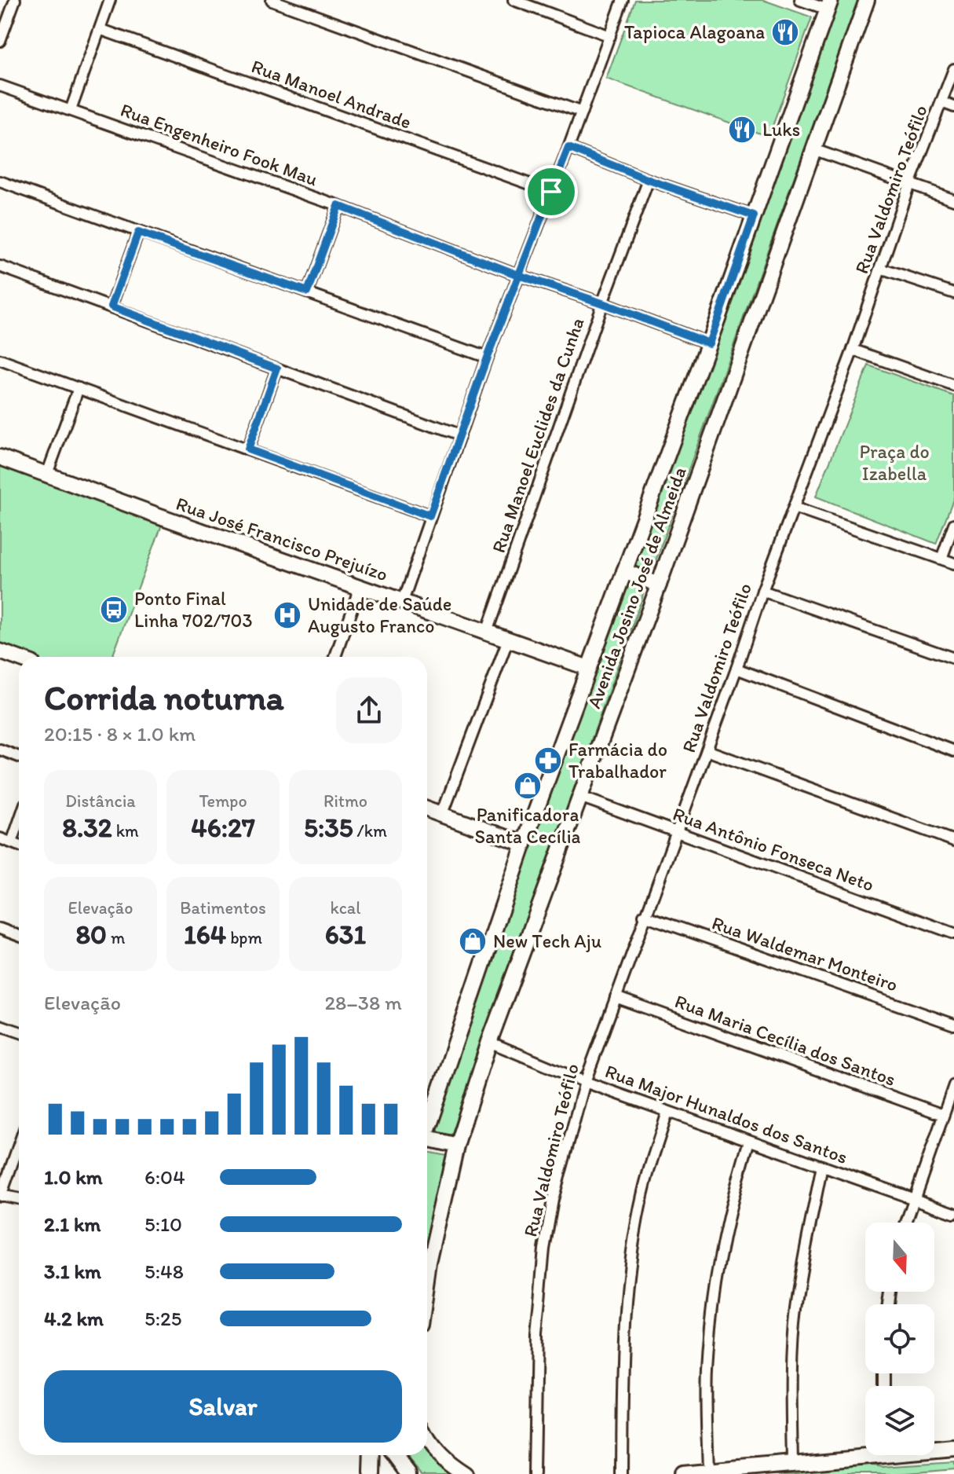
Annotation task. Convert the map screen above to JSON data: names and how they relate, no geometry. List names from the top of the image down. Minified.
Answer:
{"streets":{"main road":["Rua José Francisco Prejuízo","Avenida Josino José de Almeida"],"street":["Rua Manoel Andrade","Rua Engenheiro Fook Mau","Rua Valdomiro Teófilo","Rua Manoel Euclides da Cunha","Rua Antônio Fonseca Neto","Rua Waldemar Monteiro","Rua Maria Cecília dos Santos","Rua Major Hunaldos dos Santos"]},"crossings":[["Rua Engenheiro Fook Mau","Rua Manoel Euclides da Cunha"],["Rua Engenheiro Fook Mau","Avenida Josino José de Almeida"],["Rua Valdomiro Teófilo","Rua Antônio Fonseca Neto"],["Rua Valdomiro Teófilo","Rua Waldemar Monteiro"],["Rua Valdomiro Teófilo","Rua Maria Cecília dos Santos"],["Rua Valdomiro Teófilo","Rua Major Hunaldos dos Santos"],["Rua Manoel Euclides da Cunha","Rua José Francisco Prejuízo"],["Rua José Francisco Prejuízo","Avenida Josino José de Almeida"],["Avenida Josino José de Almeida","Rua Antônio Fonseca Neto"],["Avenida Josino José de Almeida","Rua Major Hunaldos dos Santos"]],"parks":["Praça do Izabella"],"places":{"restaurant":["Tapioca Alagoana","Luks"],"bus stop":["Ponto Final Linha 702/703"],"hospital":["Unidade de Saúde Augusto Franco"],"pharmacy":["Farmácia do Trabalhador"],"shop":["Panificadora Santa Cecília","New Tech Aju"]},"north":"bottom","page":{"heading":["Corrida noturna","20:15 · 8 × 1.0 km"],"stats":[["Distância","8.32 km"],["Tempo","46:27"],["Ritmo","5:35 /km"],["Elevação","80 m"],["Batimentos","164 bpm"],["kcal","631"]],"chart":["Elevação","28–38 m"],"list":[{"name":"1.0 km","note":"6:04"},{"name":"2.1 km","note":"5:10"},{"name":"3.1 km","note":"5:48"},{"name":"4.2 km","note":"5:25"}],"buttons":"Salvar"}}
